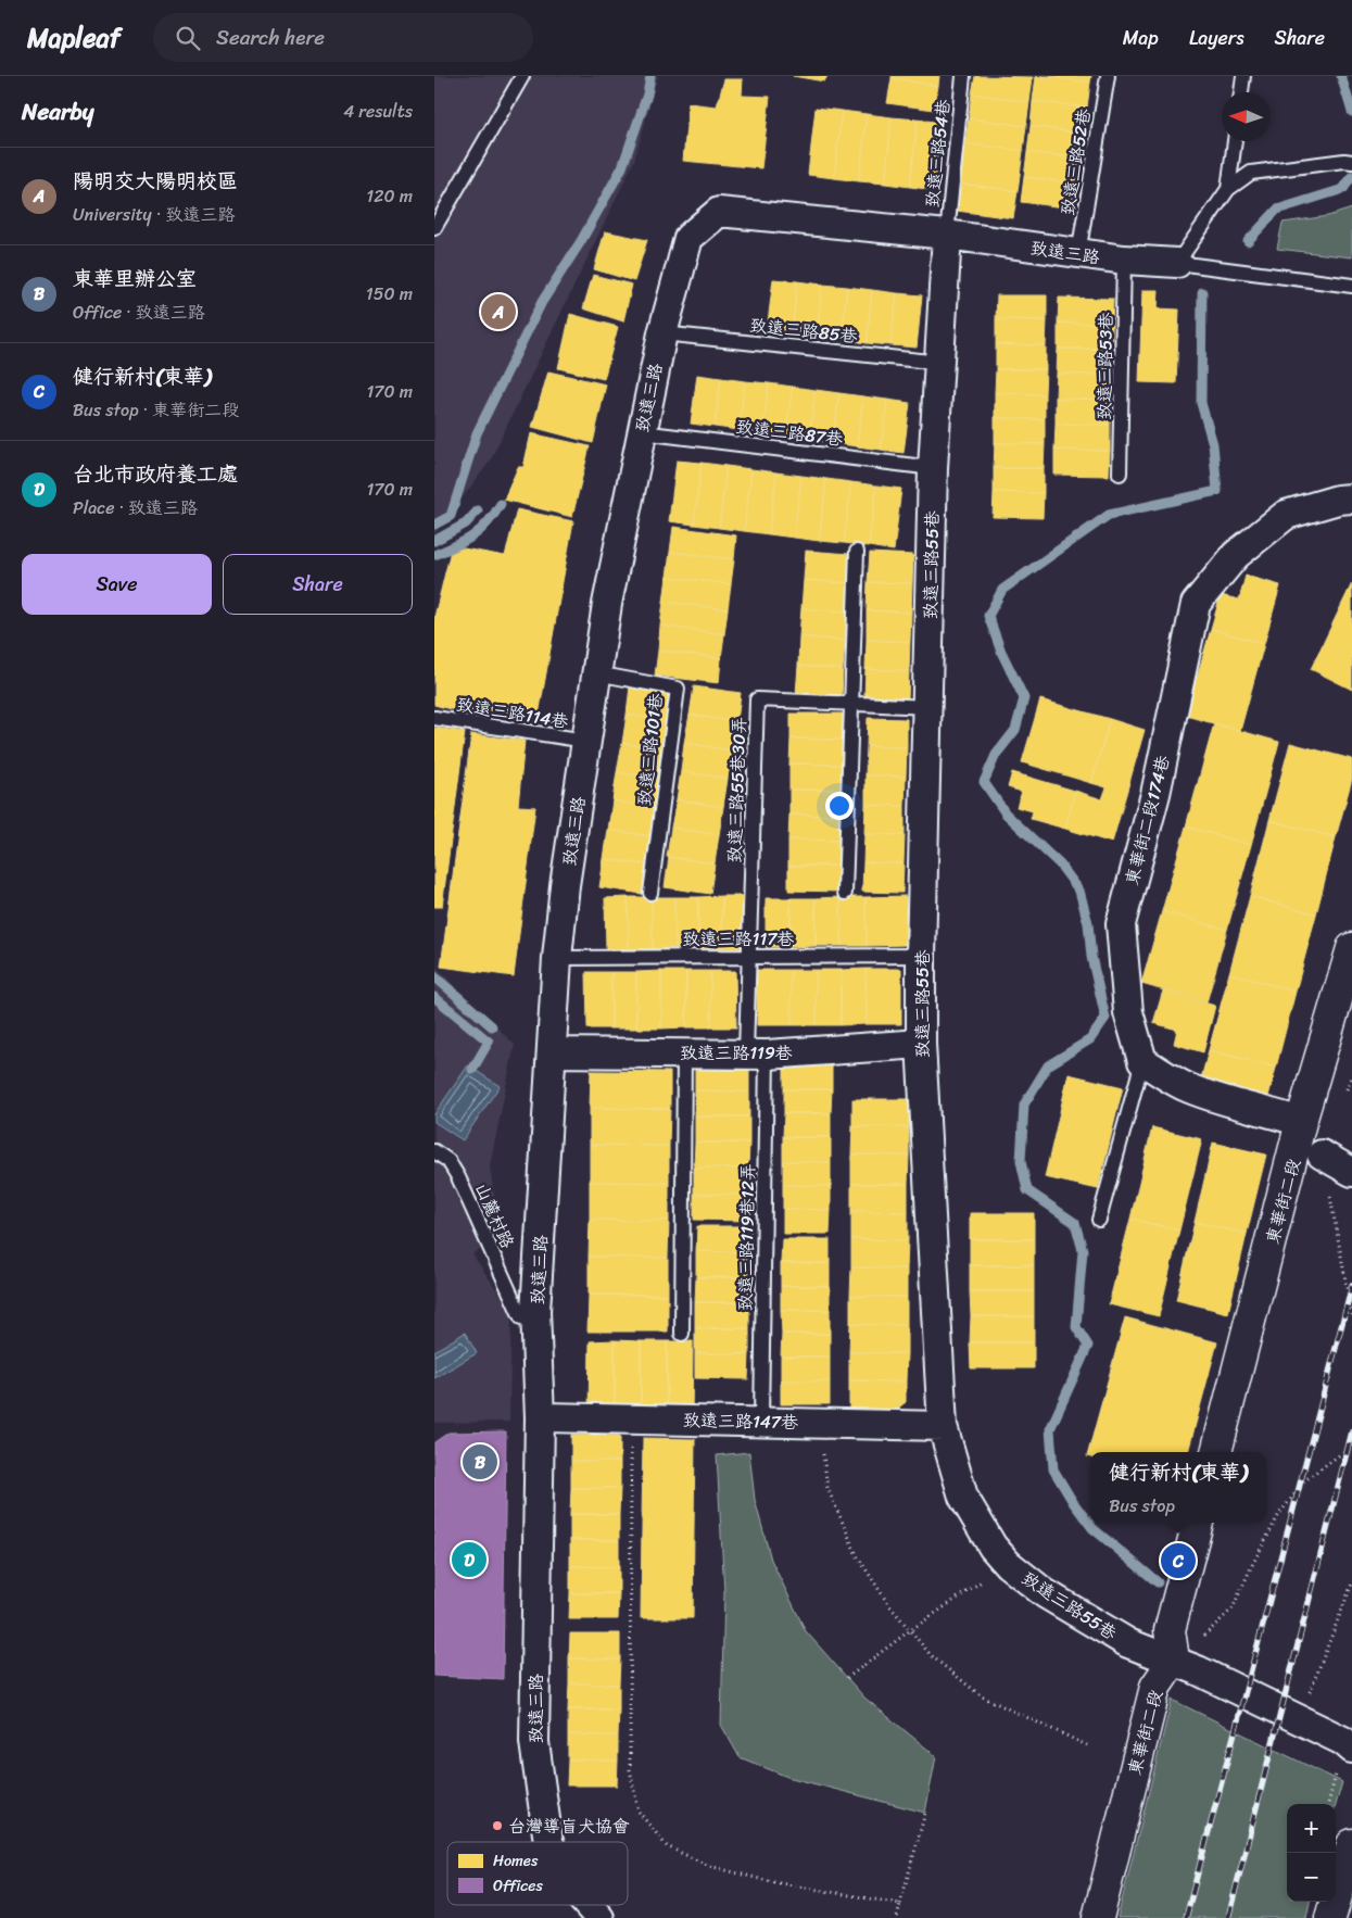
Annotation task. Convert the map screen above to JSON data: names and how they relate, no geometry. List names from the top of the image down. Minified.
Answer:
{"streets":{"street":["致遠三路","致遠三路55巷","東華街二段174巷","致遠三路119巷","東華街二段","致遠三路147巷"],"lane":["致遠三路54巷","致遠三路52巷","致遠三路85巷","致遠三路53巷","致遠三路87巷","致遠三路114巷","致遠三路101巷","致遠三路55巷30弄","致遠三路117巷","山麓村路","致遠三路119巷12弄"]},"crossings":[["致遠三路54巷","致遠三路"],["致遠三路54巷","致遠三路55巷"],["致遠三路52巷","致遠三路"],["致遠三路","致遠三路85巷"],["致遠三路","致遠三路53巷"],["致遠三路","致遠三路87巷"],["致遠三路","致遠三路55巷"],["致遠三路","致遠三路114巷"],["致遠三路","致遠三路101巷"],["致遠三路","致遠三路117巷"],["致遠三路","致遠三路119巷"],["致遠三路","山麓村路"],["致遠三路","致遠三路147巷"],["致遠三路85巷","致遠三路55巷"],["致遠三路87巷","致遠三路55巷"],["致遠三路55巷","致遠三路55巷30弄"],["致遠三路55巷","致遠三路117巷"],["致遠三路55巷","致遠三路119巷"],["致遠三路55巷","東華街二段"],["致遠三路55巷","致遠三路147巷"],["致遠三路55巷30弄","致遠三路117巷"],["致遠三路55巷30弄","致遠三路119巷"],["致遠三路55巷30弄","致遠三路119巷12弄"],["致遠三路119巷","致遠三路119巷12弄"],["致遠三路119巷12弄","致遠三路147巷"]],"places":["台灣導盲犬協會"],"legend":["Homes","Offices"],"north":"left","page":{"header":"Mapleaf","search":"Search here","nav":["Map","Layers","Share"],"heading":["Nearby","4 results"],"list":[{"mark":"A","name":"陽明交大陽明校區","note":"University · 致遠三路","value":"120 m"},{"mark":"B","name":"東華里辦公室","note":"Office · 致遠三路","value":"150 m"},{"mark":"C","name":"健行新村(東華)","note":"Bus stop · 東華街二段","value":"170 m"},{"mark":"D","name":"台北市政府養工處","note":"Place · 致遠三路","value":"170 m"}],"pins":["A","B","D","C"],"buttons":["Save","Share"],"popup":["健行新村(東華)","Bus stop"],"map_buttons":["+","−"]}}
